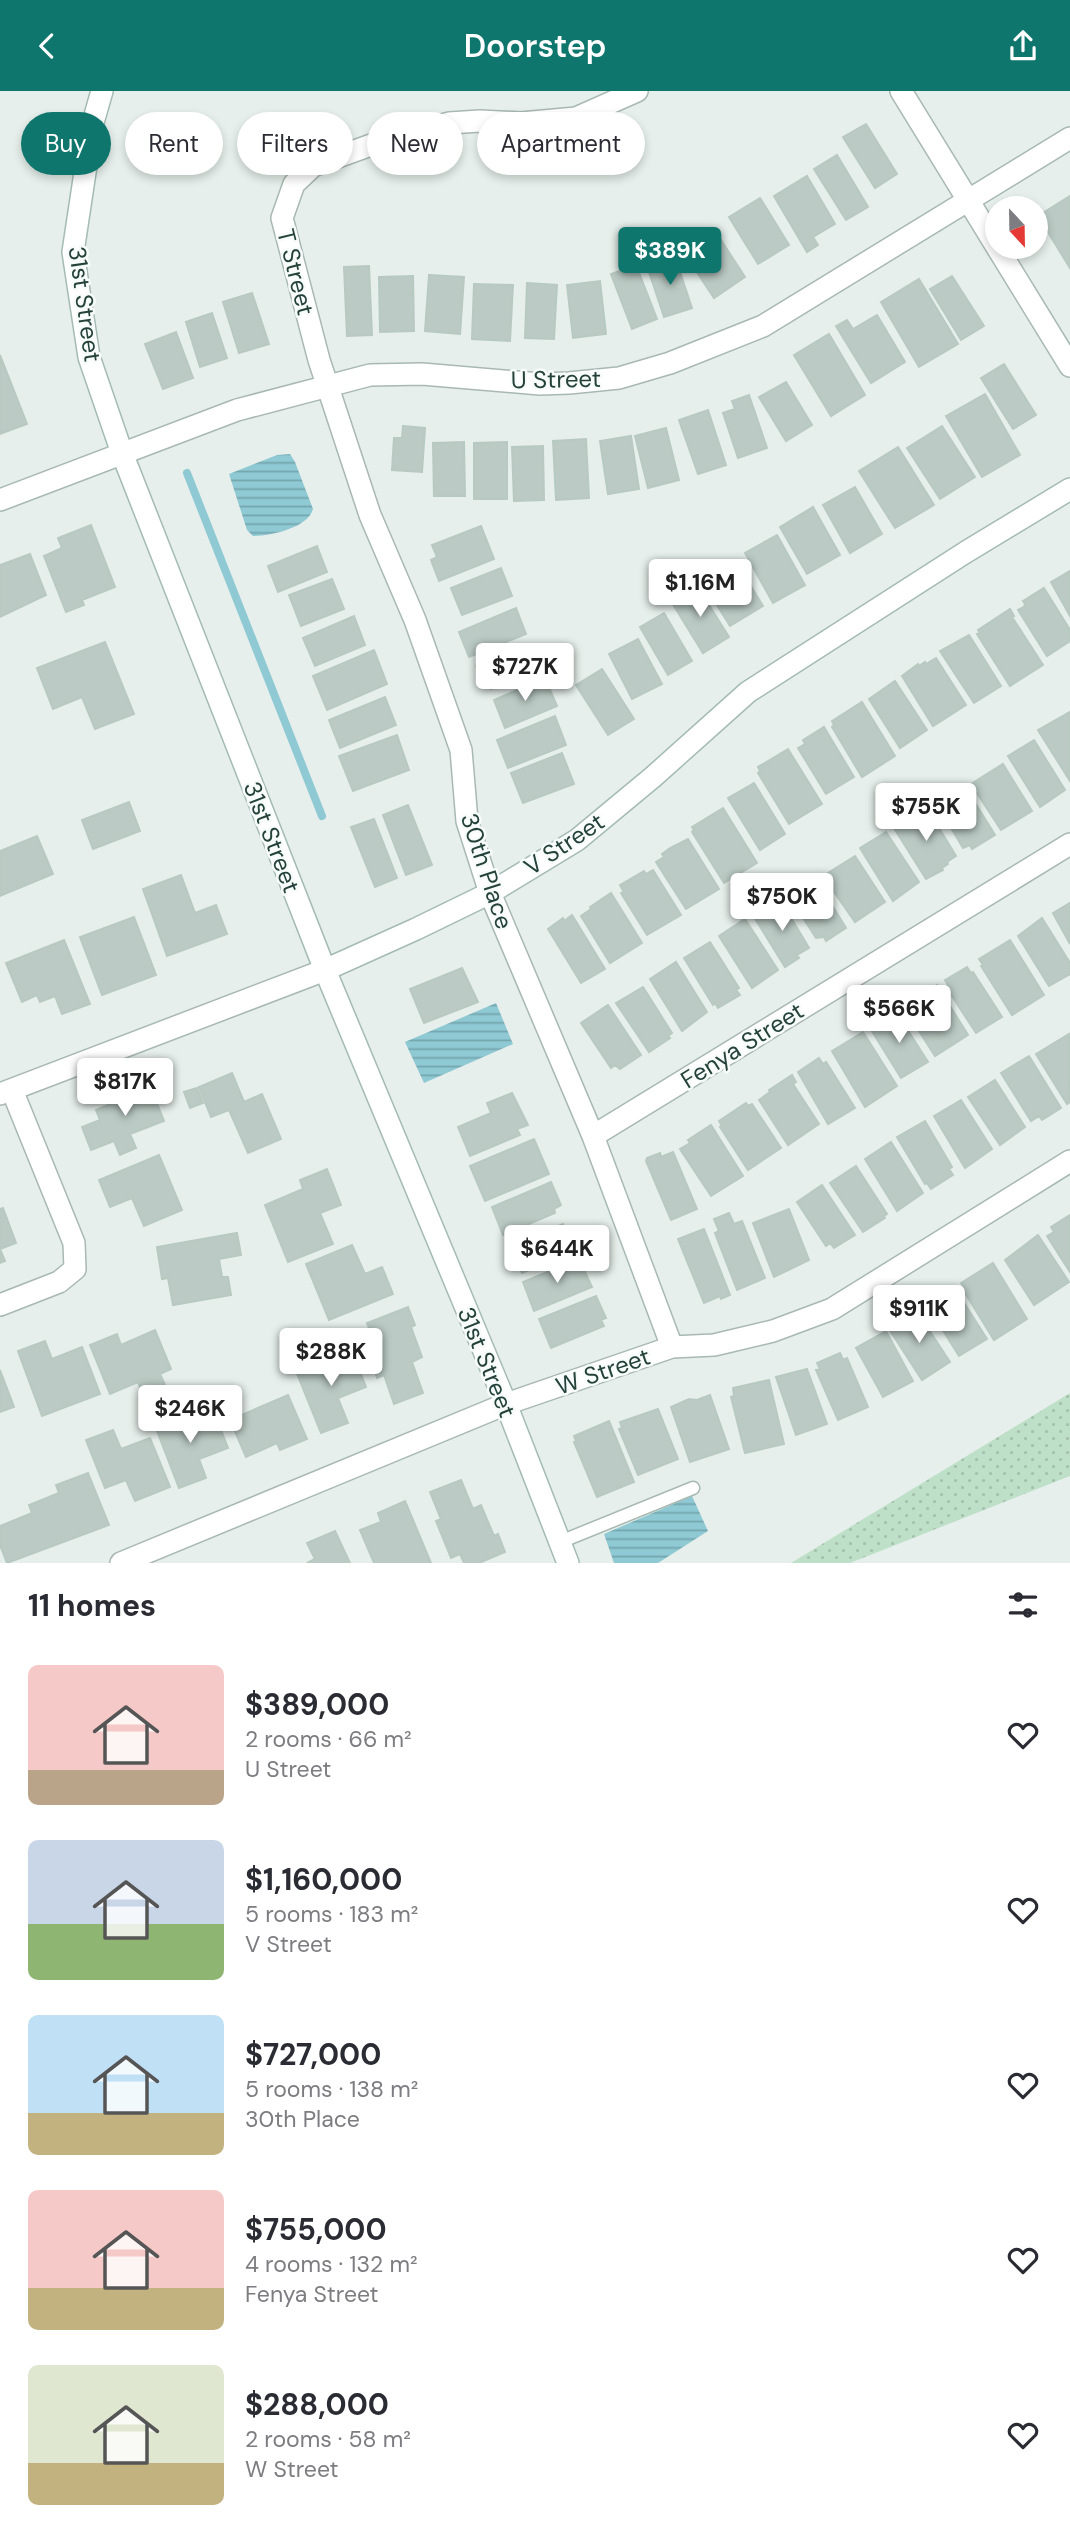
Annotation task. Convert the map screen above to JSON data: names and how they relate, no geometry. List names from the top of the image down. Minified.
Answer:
{"streets":{"street":["T Street","31st Street","U Street","V Street","30th Place","Fenya Street","W Street"]},"crossings":[["T Street","U Street"],["T Street","30th Place"],["31st Street","U Street"],["31st Street","V Street"],["31st Street","W Street"],["U Street","30th Place"],["V Street","30th Place"],["30th Place","Fenya Street"],["30th Place","W Street"]],"north":"bottom","page":{"header":"Doorstep","chip":["Buy","Rent","Filters","New","Apartment"],"price":["$389K","$1.16M","$727K","$755K","$750K","$566K","$817K","$644K","$911K","$288K","$246K"],"heading":"11 homes","list":[{"name":"$389,000","note":"2 rooms · 66 m² · U Street"},{"name":"$1,160,000","note":"5 rooms · 183 m² · V Street"},{"name":"$727,000","note":"5 rooms · 138 m² · 30th Place"},{"name":"$755,000","note":"4 rooms · 132 m² · Fenya Street"},{"name":"$288,000","note":"2 rooms · 58 m² · W Street"}]}}
